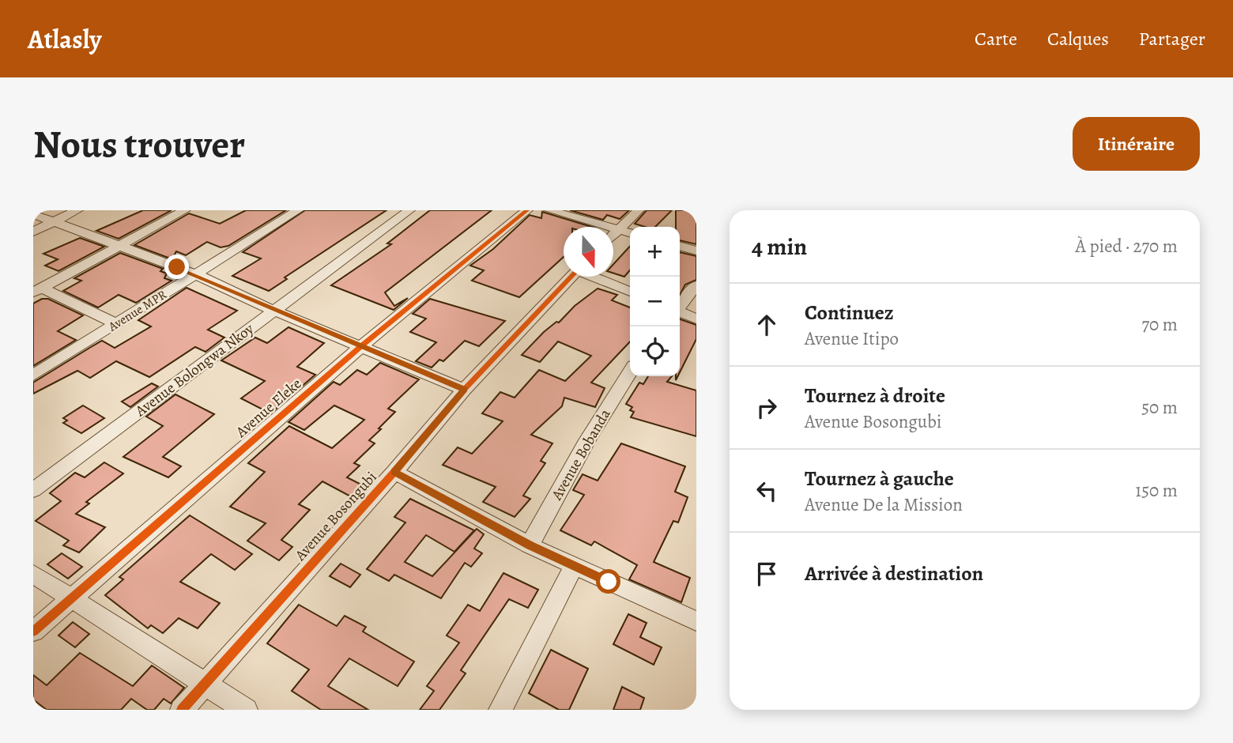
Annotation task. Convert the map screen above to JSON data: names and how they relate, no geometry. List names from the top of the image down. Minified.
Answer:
{"streets":{"street":["Avenue MPR","Avenue Bolongwa Nkoy","Avenue Eleke","Avenue Bobanda","Avenue Bosongubi"]},"north":"bottom","page":{"header":"Atlasly","nav":["Carte","Calques","Partager"],"buttons":"Itinéraire","title":"Nous trouver","heading":["4 min","À pied · 270 m"],"map_buttons":["+","−"],"list":[["Continuez","Avenue Itipo","70 m"],["Tournez à droite","Avenue Bosongubi","50 m"],["Tournez à gauche","Avenue De la Mission","150 m"],"Arrivée à destination"]}}
